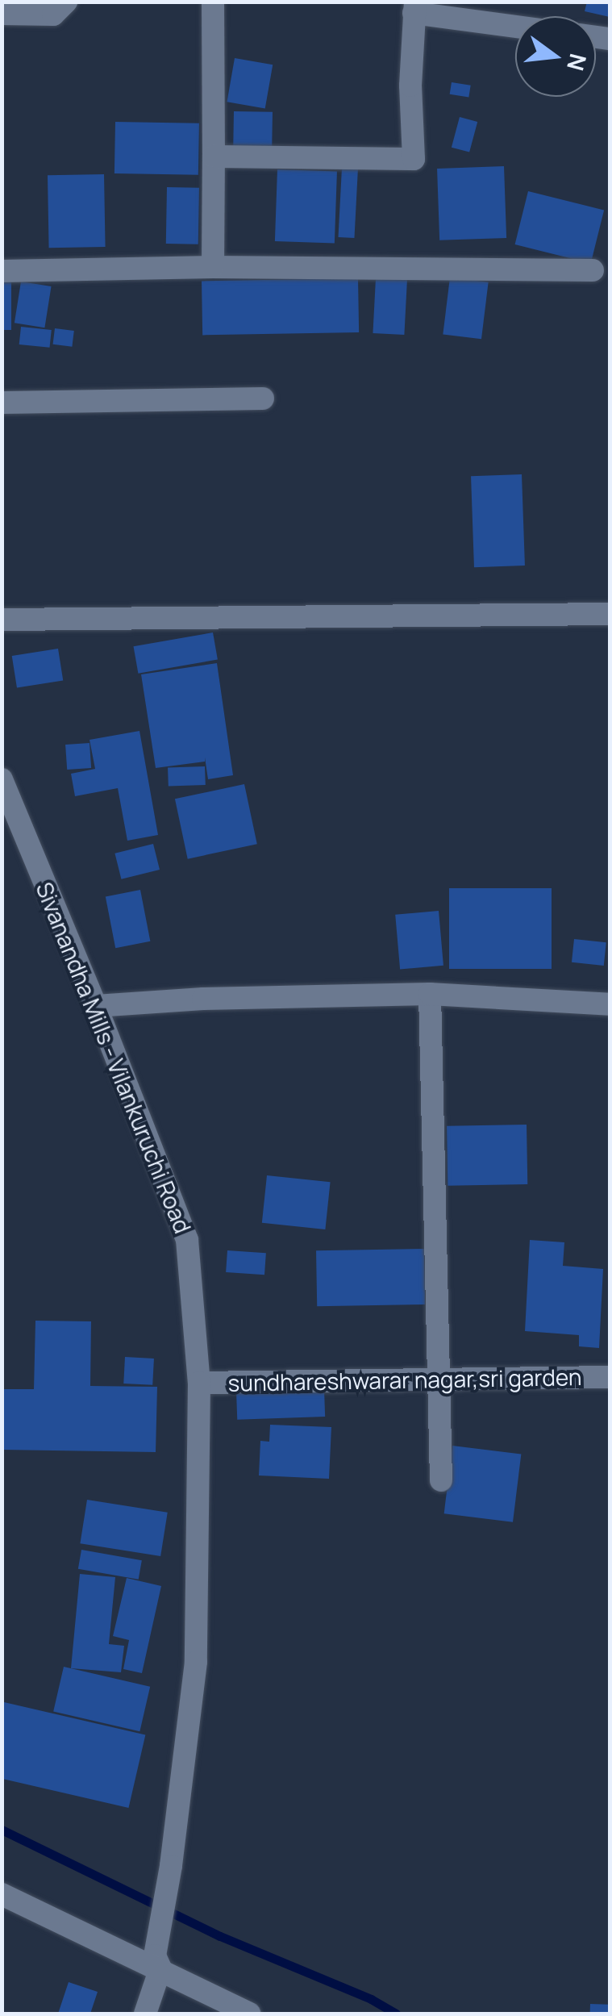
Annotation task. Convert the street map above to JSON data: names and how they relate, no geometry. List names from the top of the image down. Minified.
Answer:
{"streets":{"street":["Sivanandha Mills - Vilankuruchi Road","sundhareshwarar nagar,sri garden"]},"crossings":[["Sivanandha Mills - Vilankuruchi Road","sundhareshwarar nagar,sri garden"]],"north":"right"}
